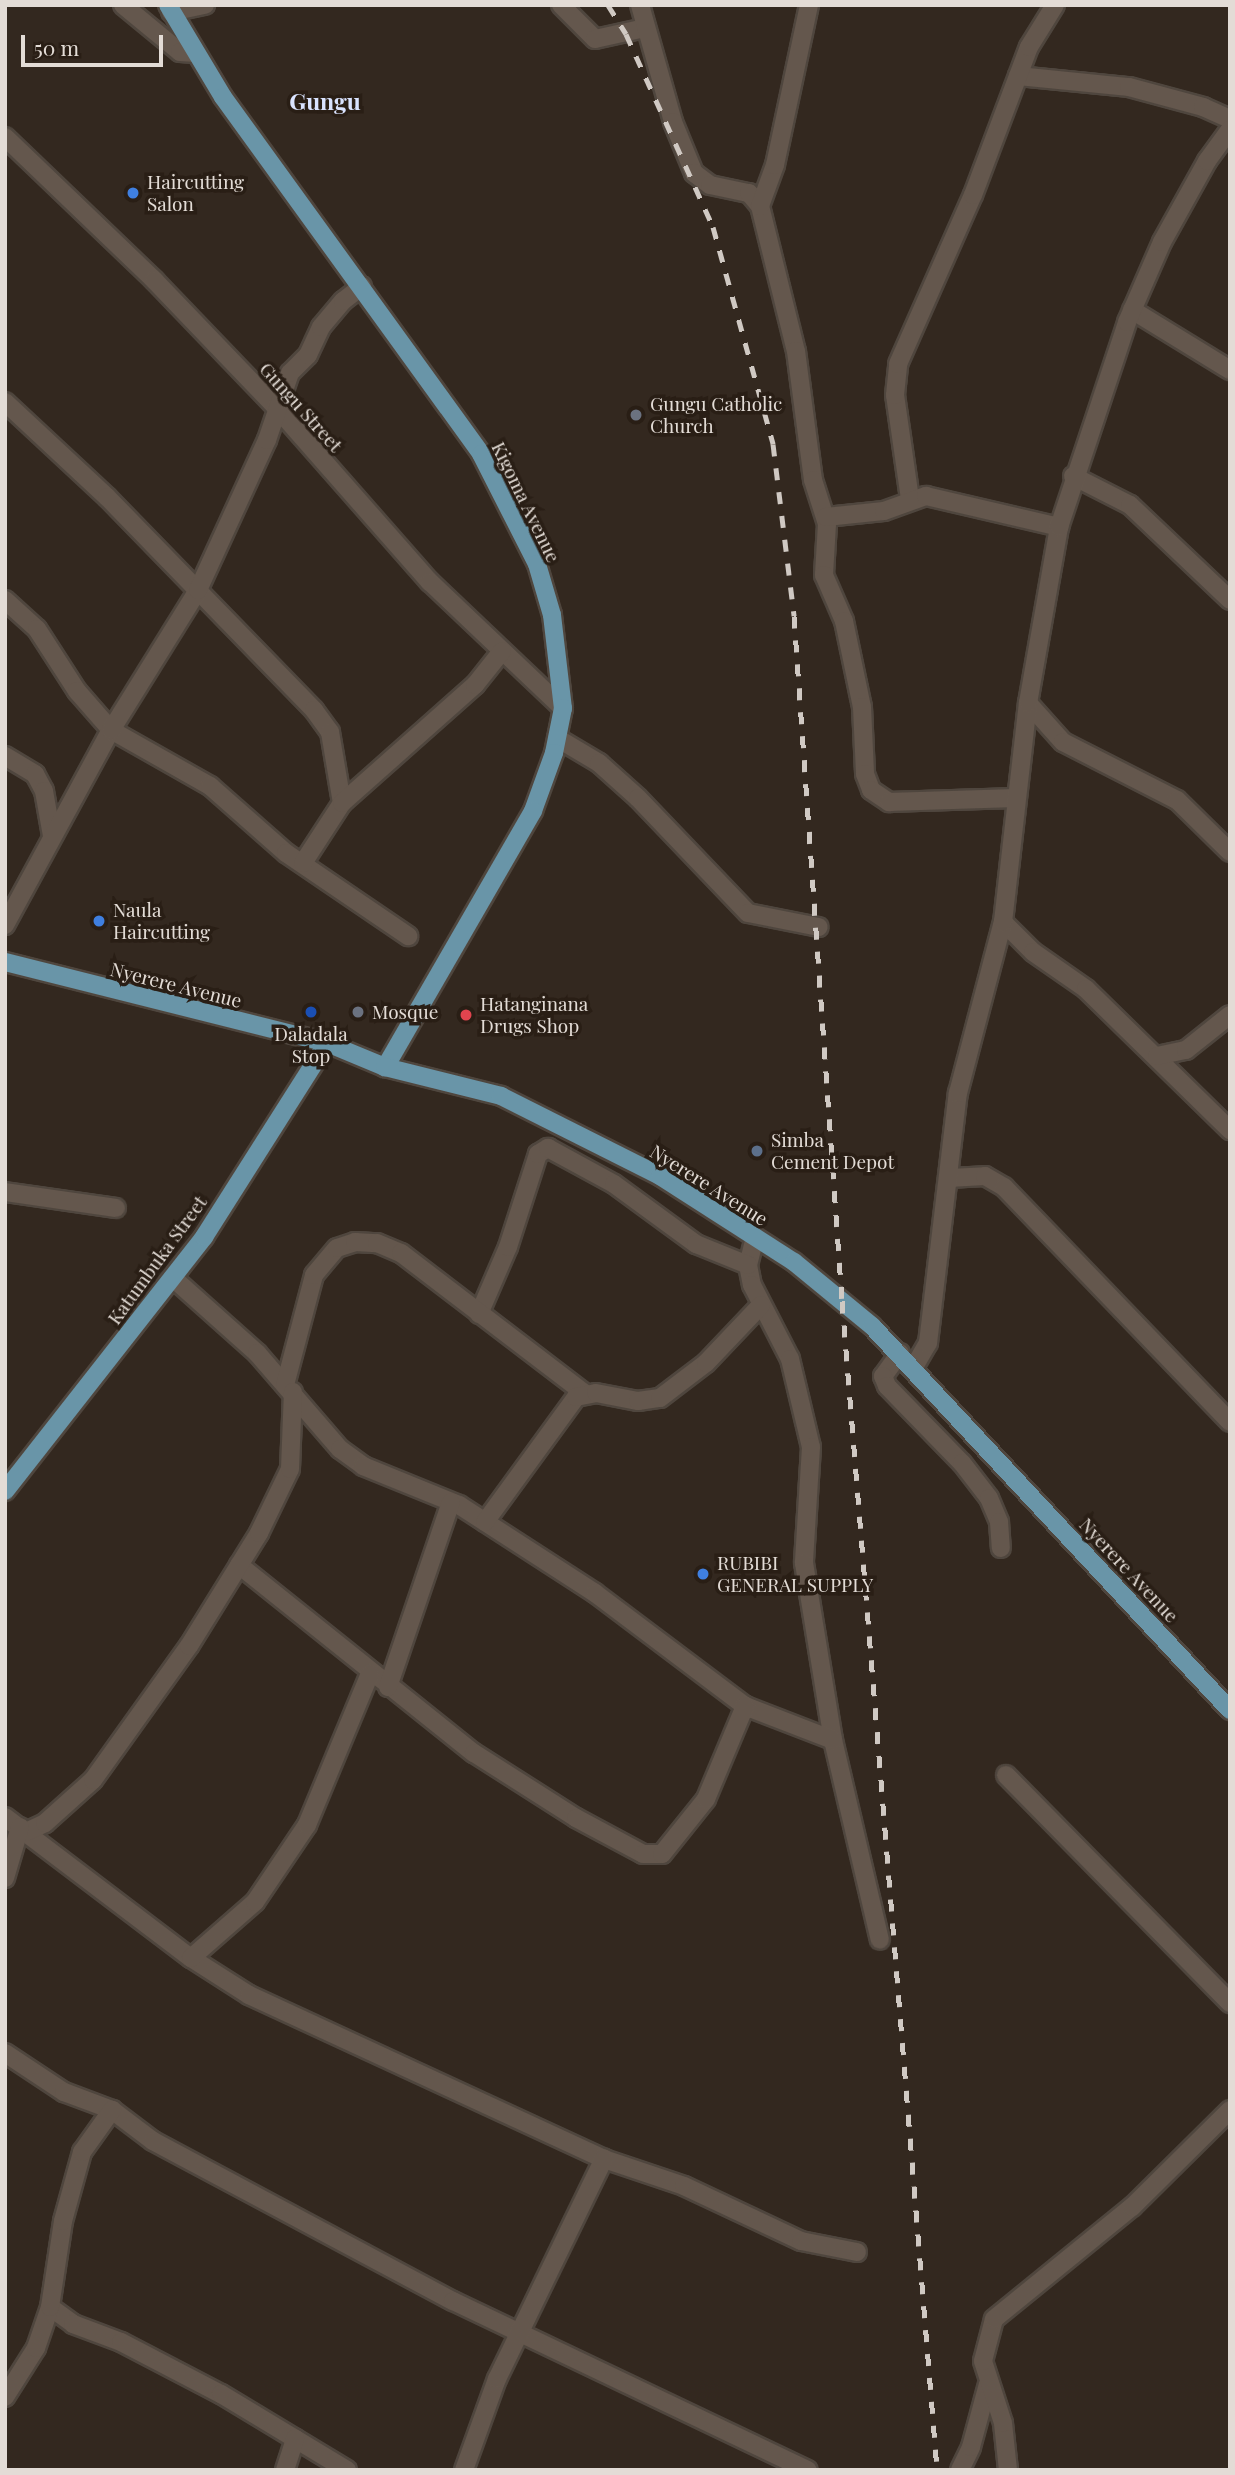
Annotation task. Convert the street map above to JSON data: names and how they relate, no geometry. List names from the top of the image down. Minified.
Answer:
{"streets":{"main road":["Kigoma Avenue","Nyerere Avenue","Katumbuka Street"],"street":["Gungu Street"]},"crossings":[["Gungu Street","Kigoma Avenue"],["Kigoma Avenue","Nyerere Avenue"],["Nyerere Avenue","Katumbuka Street"]],"districts":["Gungu"],"places":["Haircutting Salon","Gungu Catholic Church","Naula Haircutting","Daladala Stop","Mosque","Hatanginana Drugs Shop","Simba Cement Depot","RUBIBI GENERAL SUPPLY"],"scale_bar":"50 m"}
